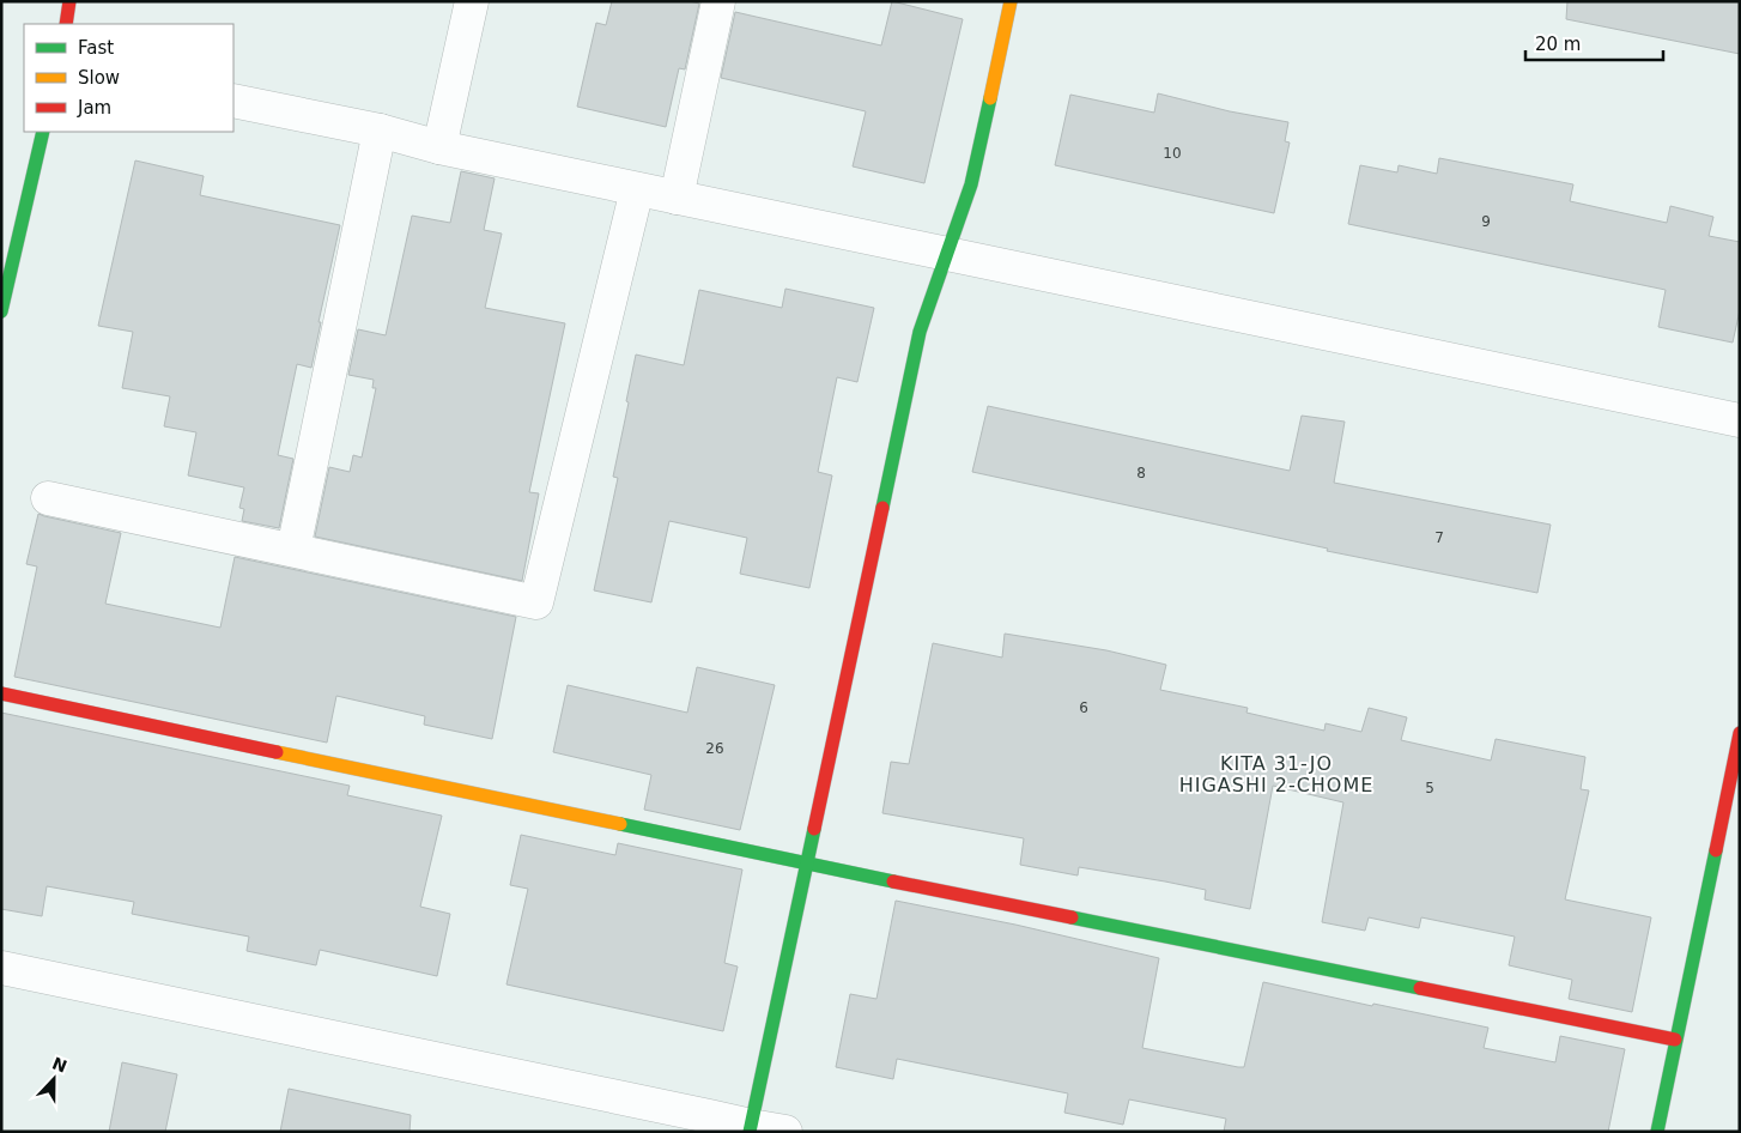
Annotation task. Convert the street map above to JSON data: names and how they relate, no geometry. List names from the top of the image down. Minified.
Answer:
{"districts":["KITA 31-JO HIGASHI 2-CHOME"],"house_numbers":["10","9","8","7","6","26","5"],"legend":["Fast","Slow","Jam"],"scale_bar":"20 m","north":"top"}
